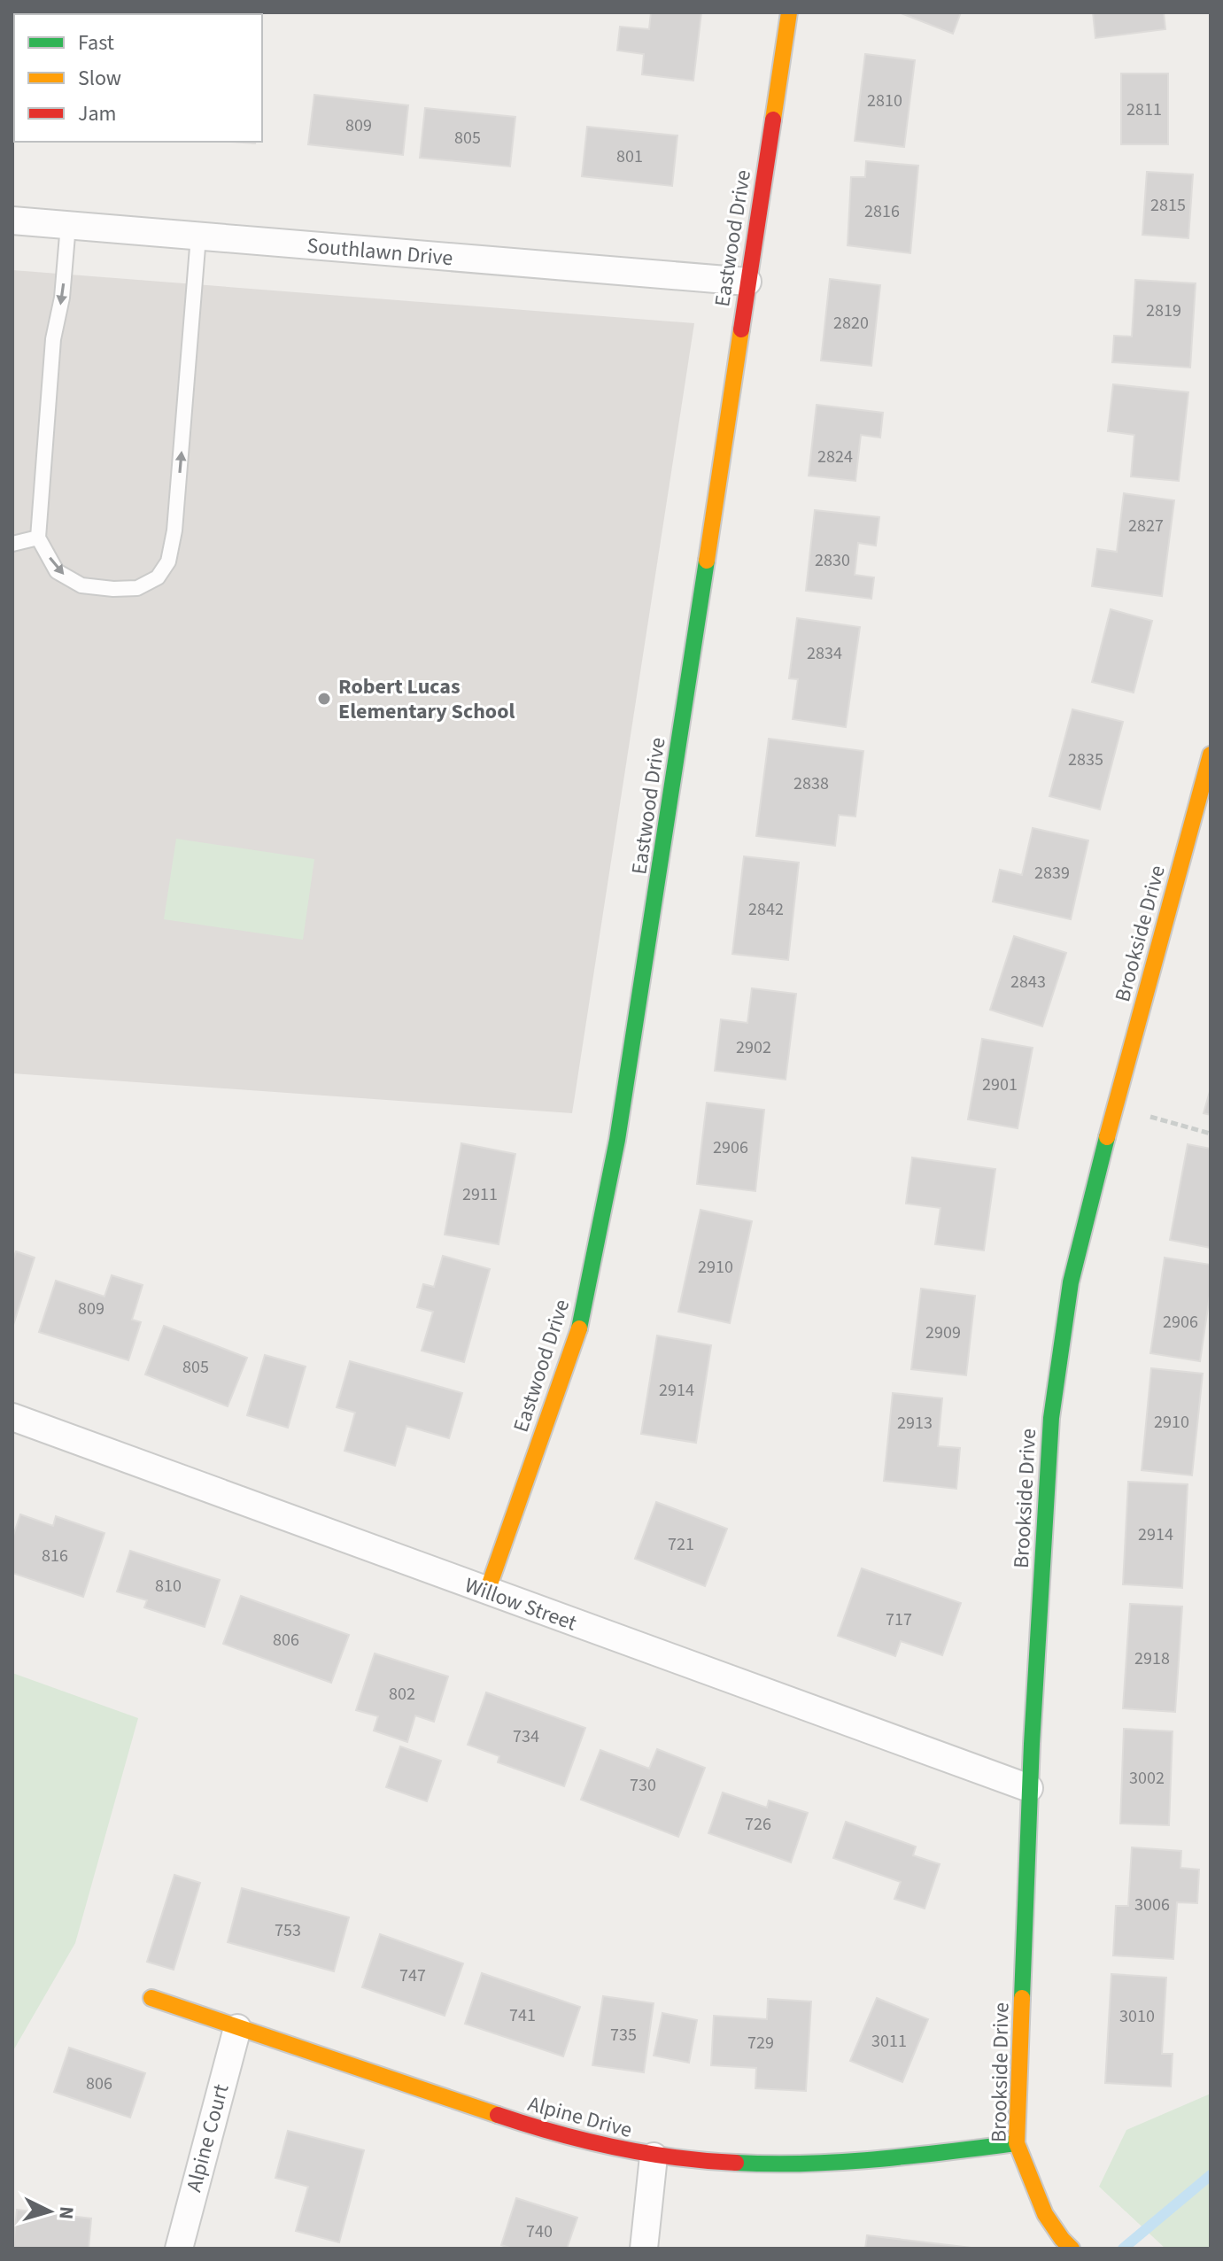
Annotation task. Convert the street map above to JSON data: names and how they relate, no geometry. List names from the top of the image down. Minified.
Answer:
{"streets":{"street":["Eastwood Drive","Southlawn Drive","Brookside Drive","Willow Street","Alpine Drive","Alpine Court"]},"crossings":[["Eastwood Drive","Southlawn Drive"],["Eastwood Drive","Willow Street"],["Brookside Drive","Willow Street"],["Brookside Drive","Alpine Drive"],["Alpine Drive","Alpine Court"]],"places":["Robert Lucas Elementary School"],"house_numbers":["2810","2811","809","805","801","2815","2816","2819","2820","2824","2827","2830","2834","2835","2838","2839","2842","2843","2902","2901","2906","2911","2910","809","2906","2909","805","2914","2910","2913","2914","721","816","810","717","806","2918","802","734","3002","730","726","3006","753","747","741","3010","735","3011","729","806","740"],"legend":["Fast","Slow","Jam"],"north":"right"}
